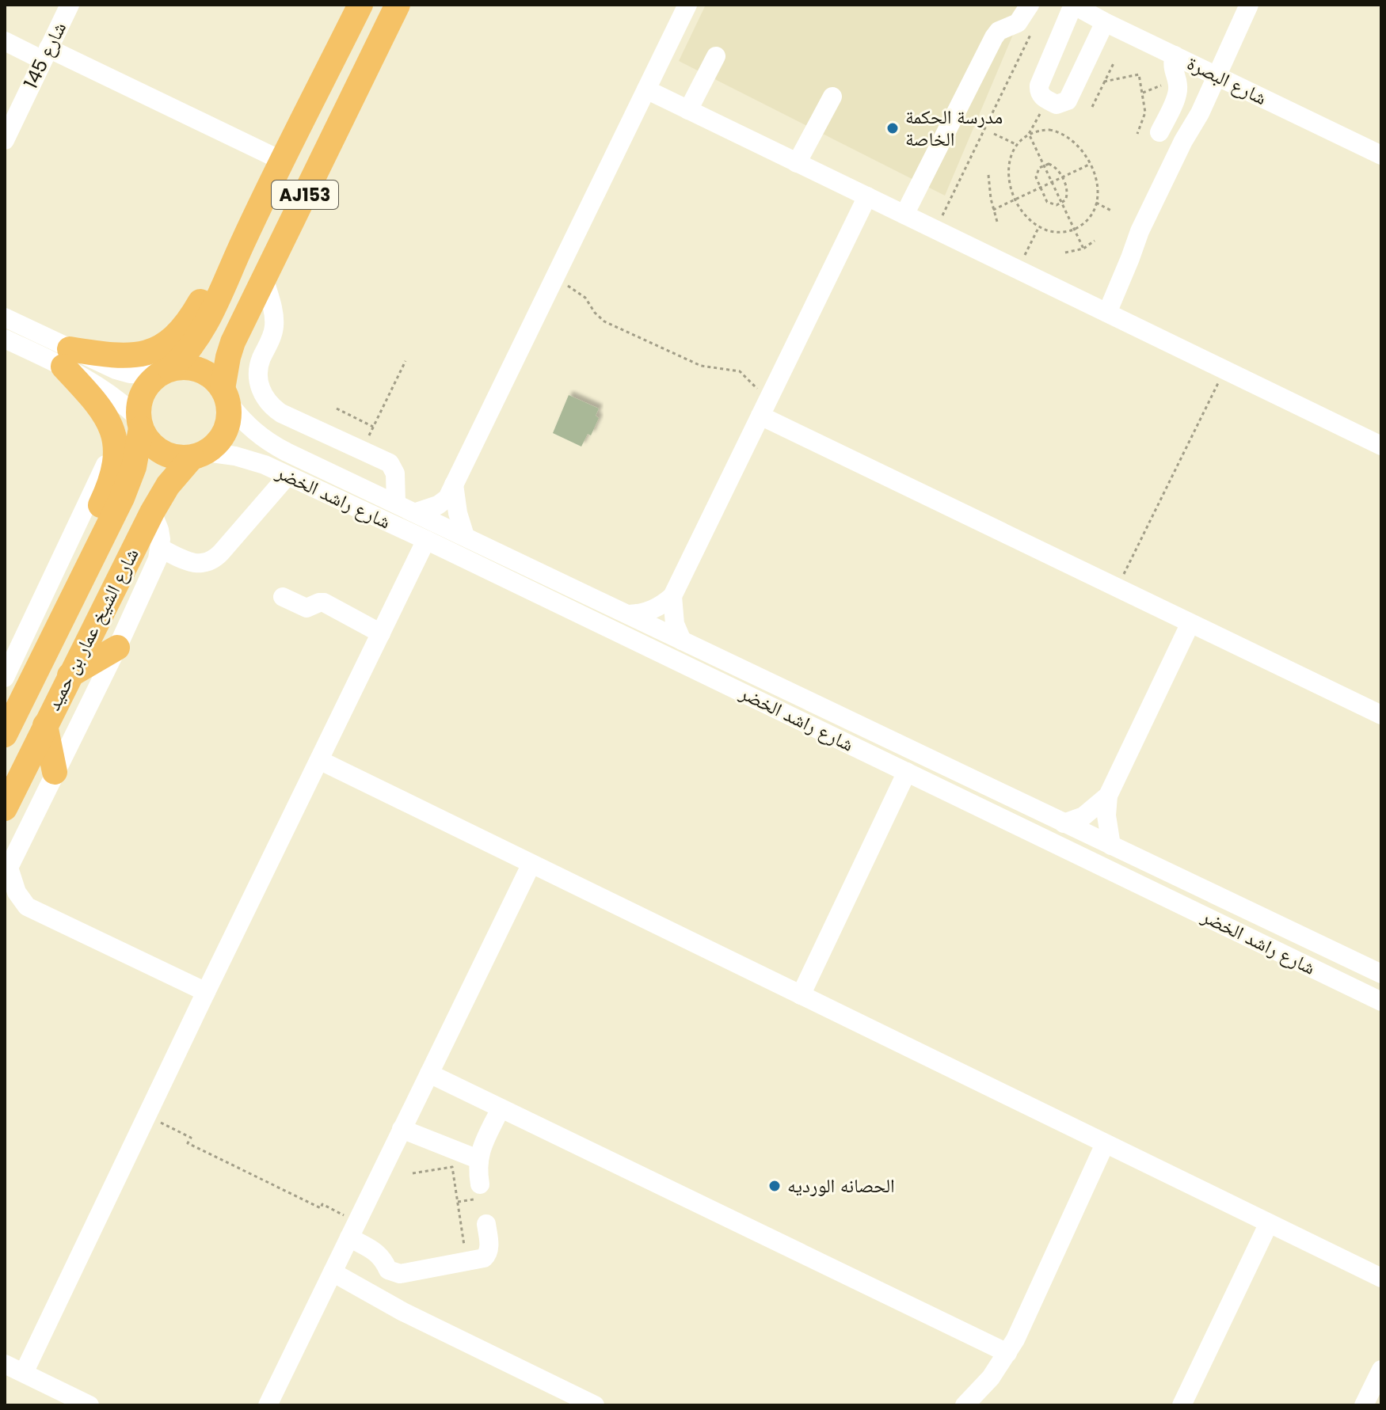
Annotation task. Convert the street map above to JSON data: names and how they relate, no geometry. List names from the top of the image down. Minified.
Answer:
{"streets":{"main road":["AJ153","شارع الشيخ عمار بن حميد"],"street":["شارع 145","شارع البصرة","شارع راشد الخضر"]},"crossings":[["AJ153","شارع راشد الخضر"],["AJ153","شارع الشيخ عمار بن حميد"],["شارع راشد الخضر","شارع الشيخ عمار بن حميد"]],"places":["مدرسة الحكمة الخاصة","الحصانه الورديه"]}
